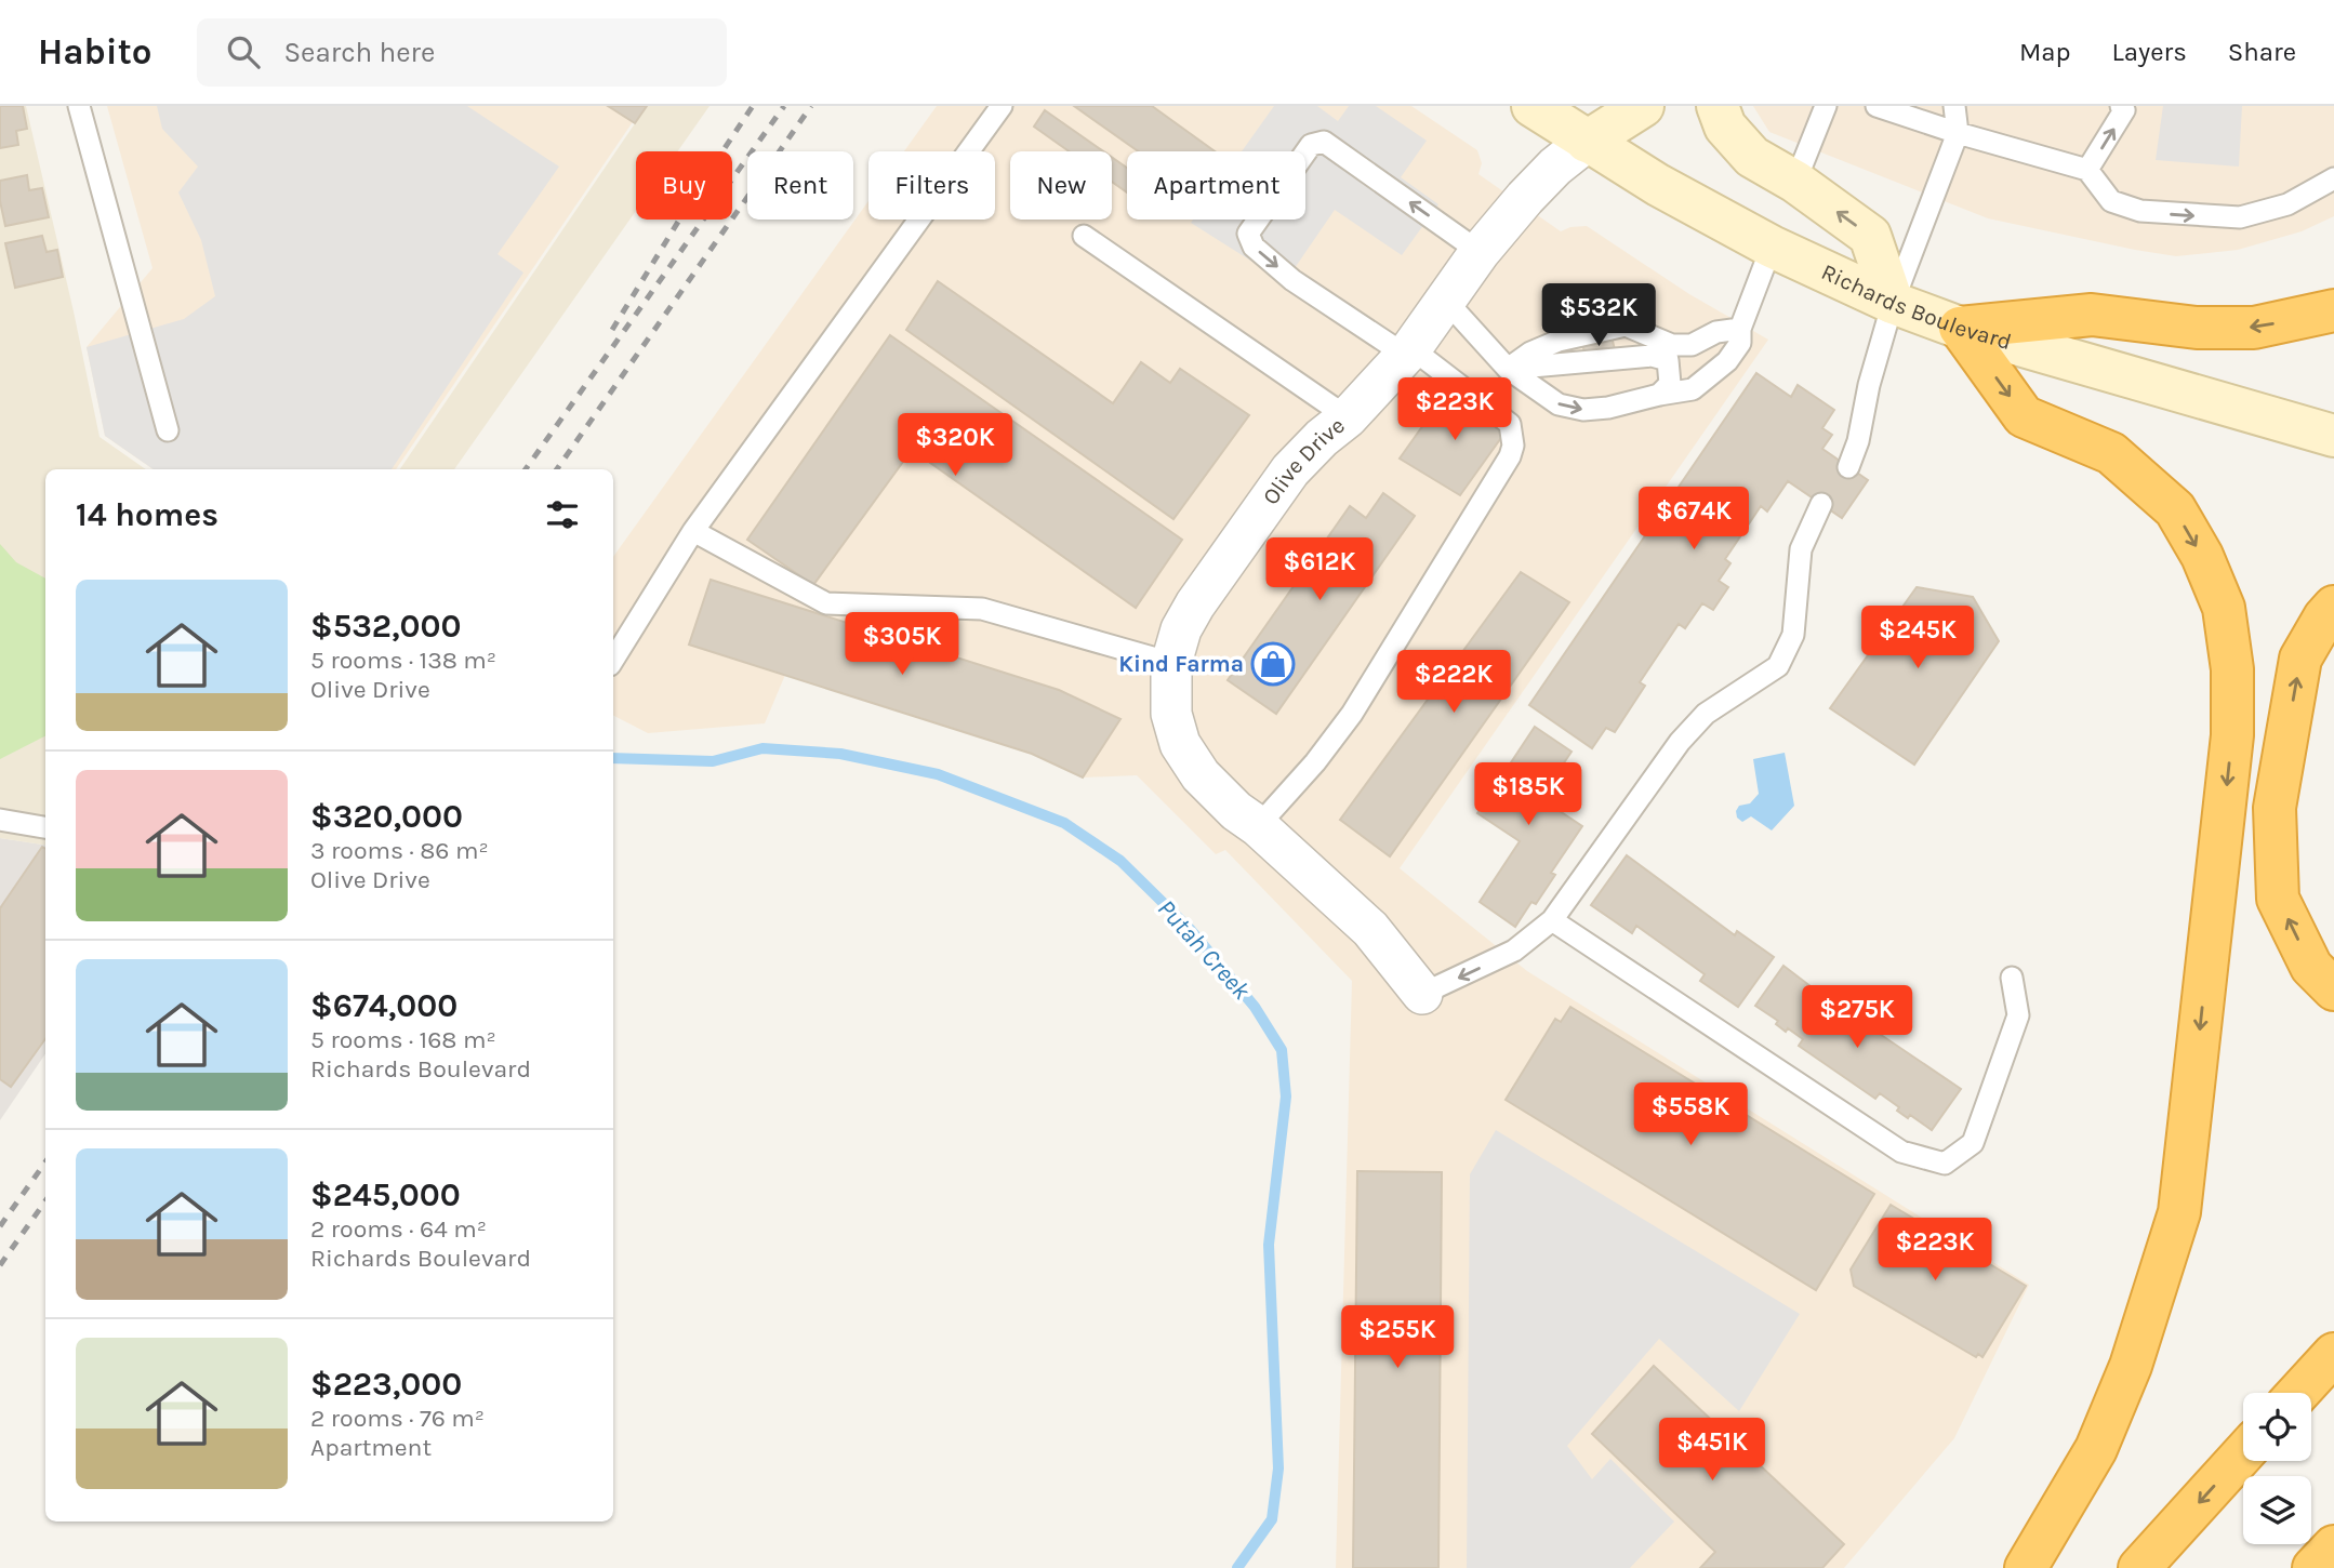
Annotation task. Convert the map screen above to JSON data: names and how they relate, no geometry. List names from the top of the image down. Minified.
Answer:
{"streets":{"main road":["Richards Boulevard","Olive Drive"]},"crossings":[["Richards Boulevard","Olive Drive"]],"water":["Putah Creek"],"places":{"shop":["Kind Farma"]},"page":{"header":"Habito","search":"Search here","nav":["Map","Layers","Share"],"chip":["Buy","Rent","Filters","New","Apartment"],"price":["$532K","$223K","$320K","$674K","$612K","$245K","$305K","$222K","$185K","$275K","$558K","$223K","$255K","$451K"],"heading":"14 homes","list":[{"name":"$532,000","note":"5 rooms · 138 m² · Olive Drive"},{"name":"$320,000","note":"3 rooms · 86 m² · Olive Drive"},{"name":"$674,000","note":"5 rooms · 168 m² · Richards Boulevard"},{"name":"$245,000","note":"2 rooms · 64 m² · Richards Boulevard"},{"name":"$223,000","note":"2 rooms · 76 m² · Apartment"}]}}
